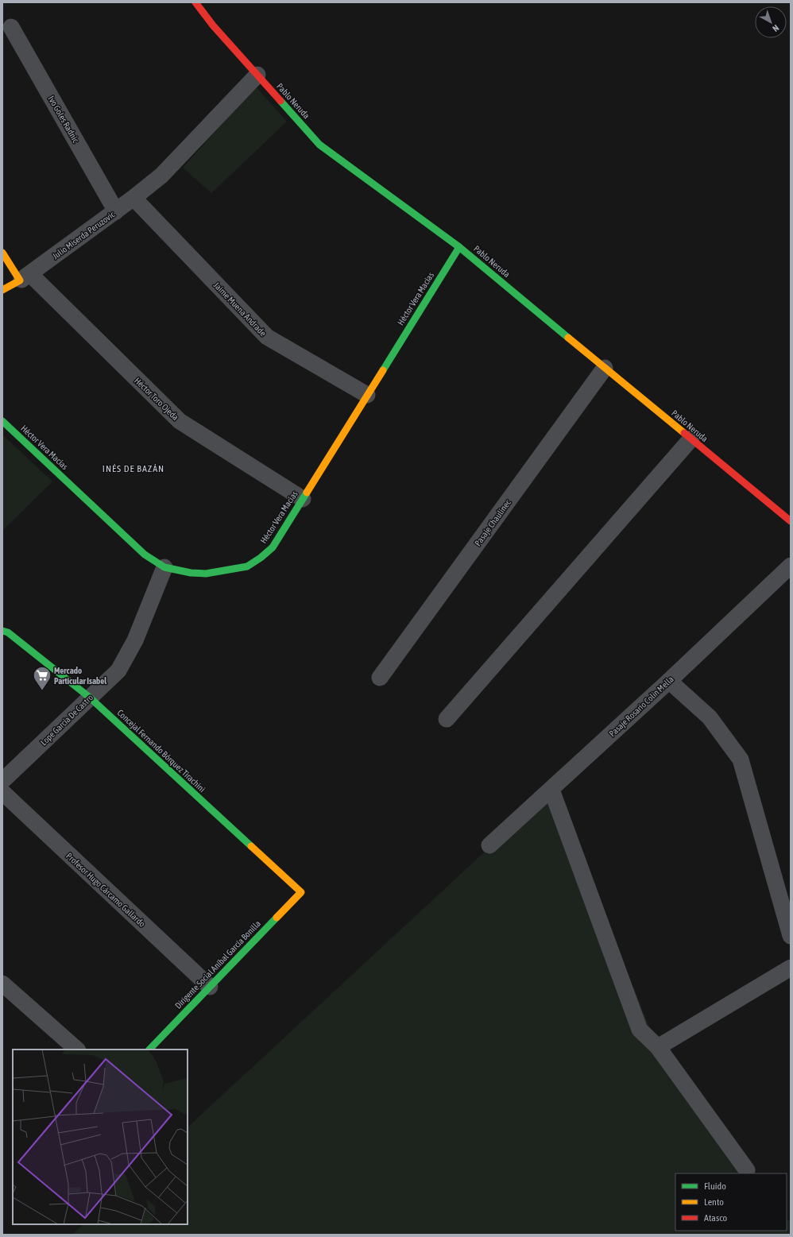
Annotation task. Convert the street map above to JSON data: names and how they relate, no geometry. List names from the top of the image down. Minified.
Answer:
{"streets":{"street":["Pablo Neruda","Ivo Goles Radnic","Julio Miserda Peruzovic","Héctor Vera Macías","Jaime Muena Andrade","Héctor Toro Ojeda","Pasaje Chaulinec","Pasaje Rosario Colin Mella","Lope García De Castro","Concejal Fernando Bórquez Tirachini","Profesor Hugo Cárcamo Gallardo","Dirigente Social Aníbal García Bonilla"]},"crossings":[["Pablo Neruda","Julio Miserda Peruzovic"],["Pablo Neruda","Héctor Vera Macías"],["Pablo Neruda","Pasaje Chaulinec"],["Ivo Goles Radnic","Julio Miserda Peruzovic"],["Julio Miserda Peruzovic","Jaime Muena Andrade"],["Julio Miserda Peruzovic","Héctor Toro Ojeda"],["Héctor Vera Macías","Jaime Muena Andrade"],["Héctor Vera Macías","Héctor Toro Ojeda"],["Héctor Vera Macías","Lope García De Castro"],["Lope García De Castro","Concejal Fernando Bórquez Tirachini"],["Concejal Fernando Bórquez Tirachini","Dirigente Social Aníbal García Bonilla"],["Profesor Hugo Cárcamo Gallardo","Dirigente Social Aníbal García Bonilla"]],"districts":["INÉS DE BAZÁN"],"places":{"supermarket":["Mercado Particular Isabel"]},"legend":["Fluido","Lento","Atasco"],"north":"bottom right"}
